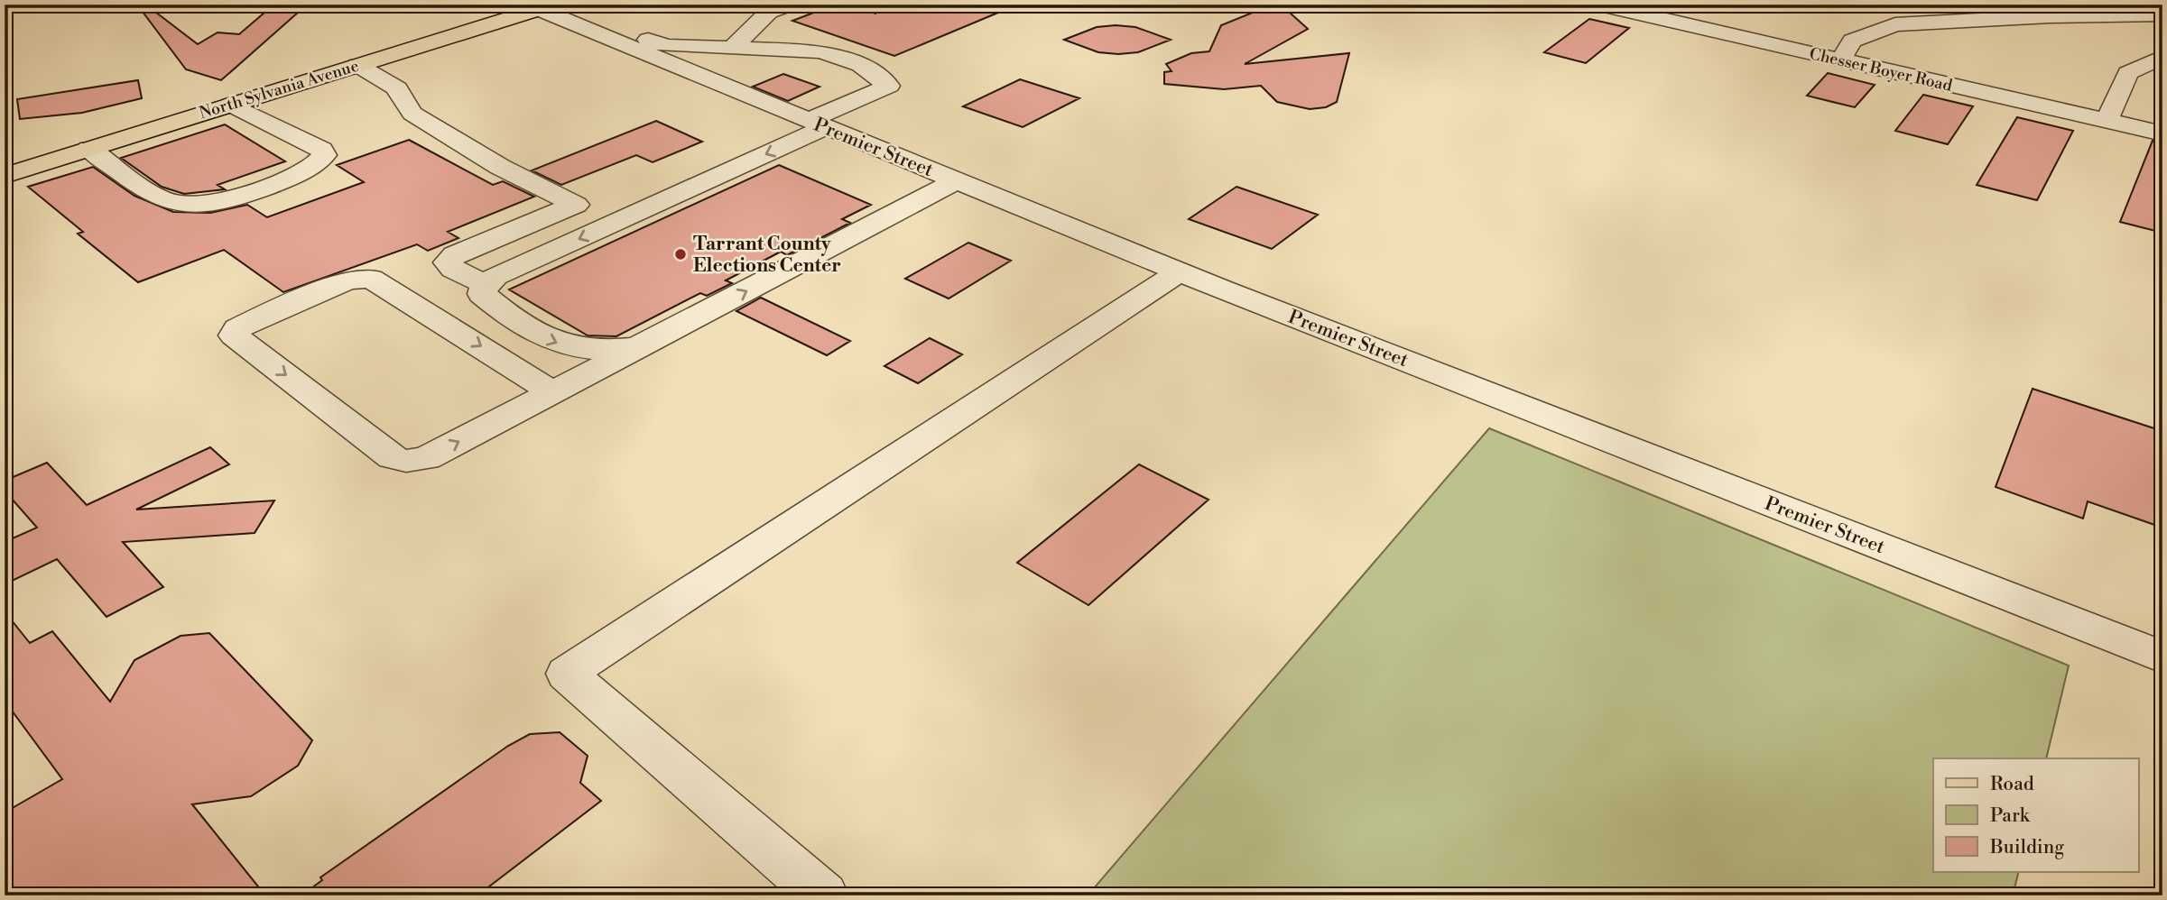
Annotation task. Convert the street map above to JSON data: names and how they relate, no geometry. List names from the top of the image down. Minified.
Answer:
{"streets":{"main road":["North Sylvania Avenue"],"street":["Chesser Boyer Road","Premier Street"]},"crossings":[["North Sylvania Avenue","Premier Street"]],"places":["Tarrant County Elections Center"],"legend":["Road","Park","Building"]}
